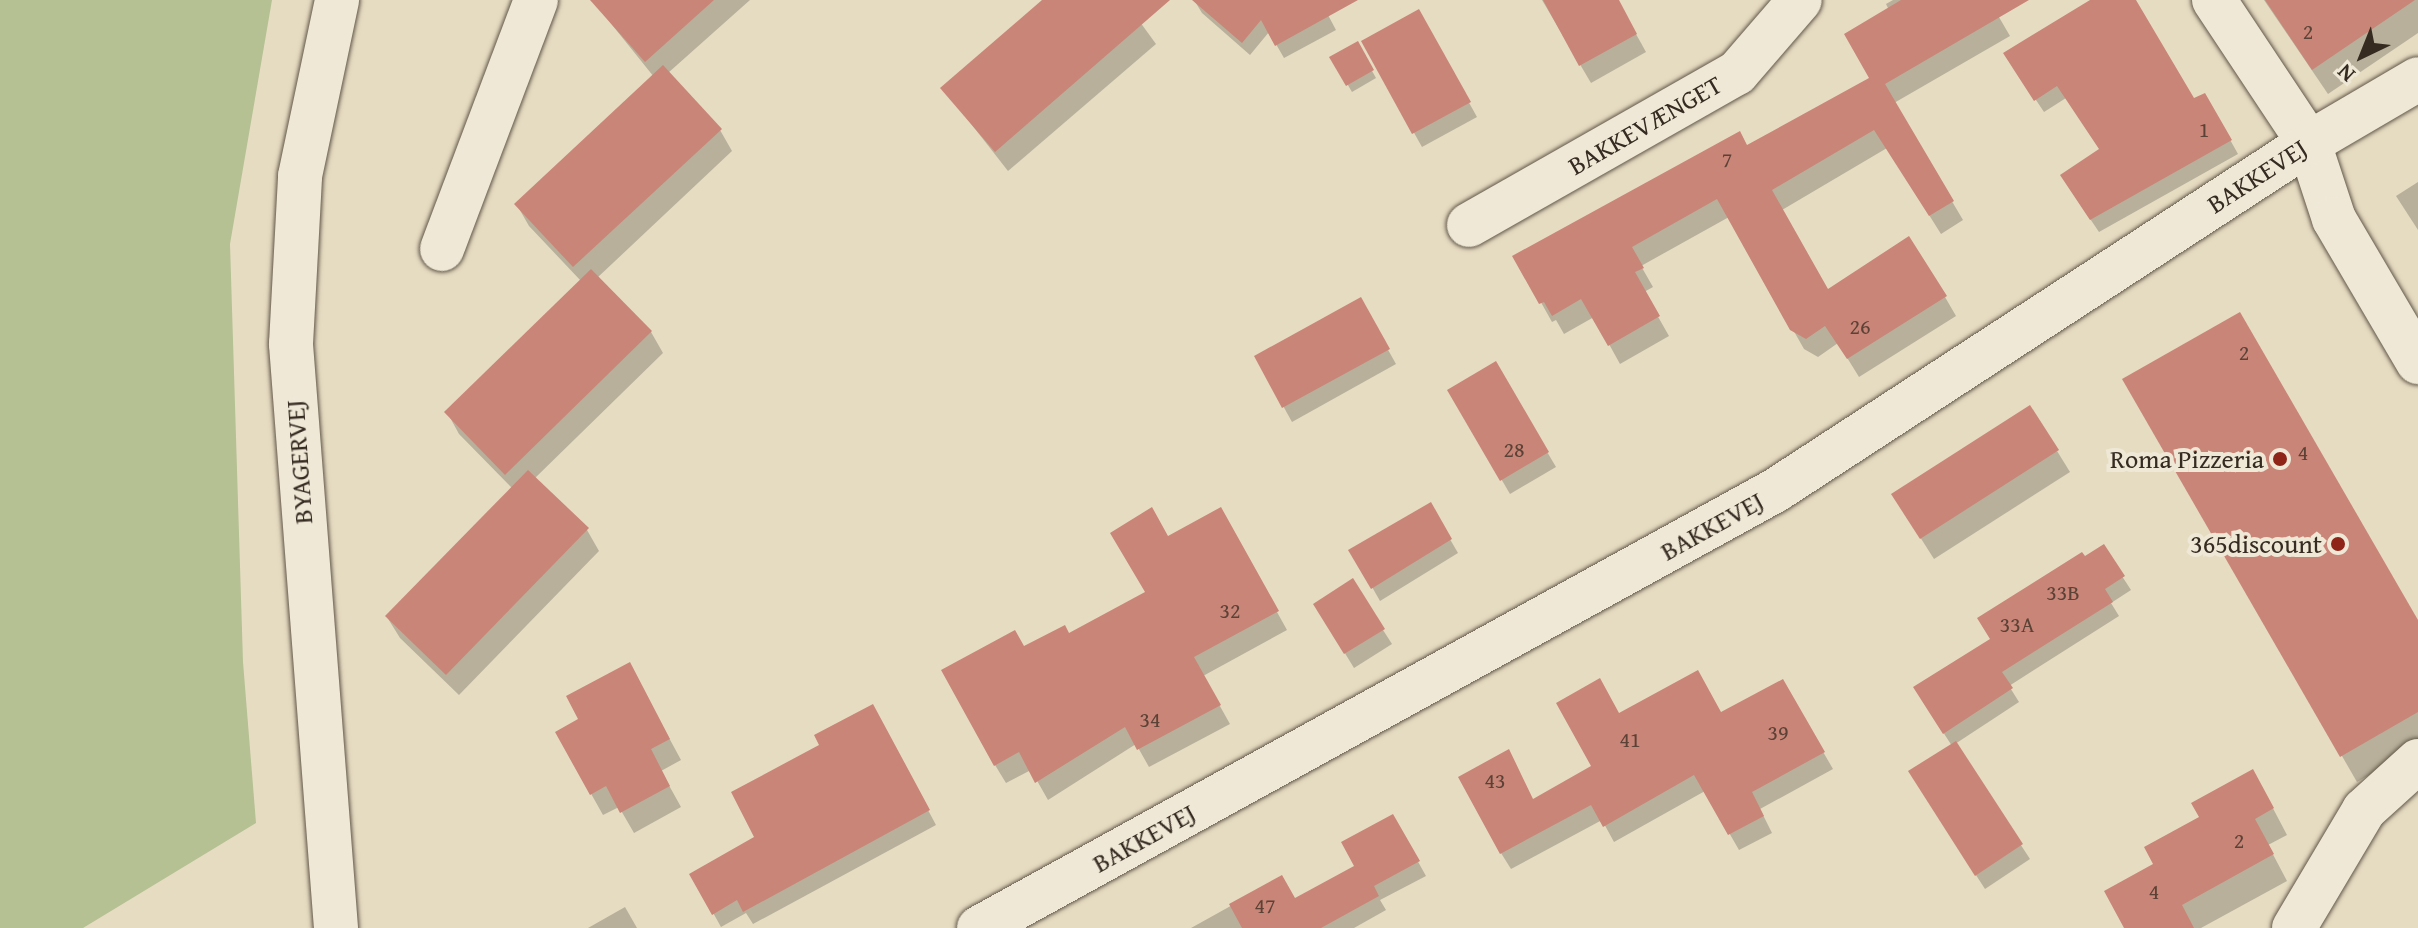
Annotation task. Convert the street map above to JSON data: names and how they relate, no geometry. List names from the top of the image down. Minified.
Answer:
{"streets":{"street":["BAKKEVÆNGET","BAKKEVEJ","BYAGERVEJ"]},"places":["Roma Pizzeria","365discount"],"house_numbers":["2","1","7","26","2","28","4","33B","32","33A","34","39","41","43","2","4","47"],"north":"bottom left"}
